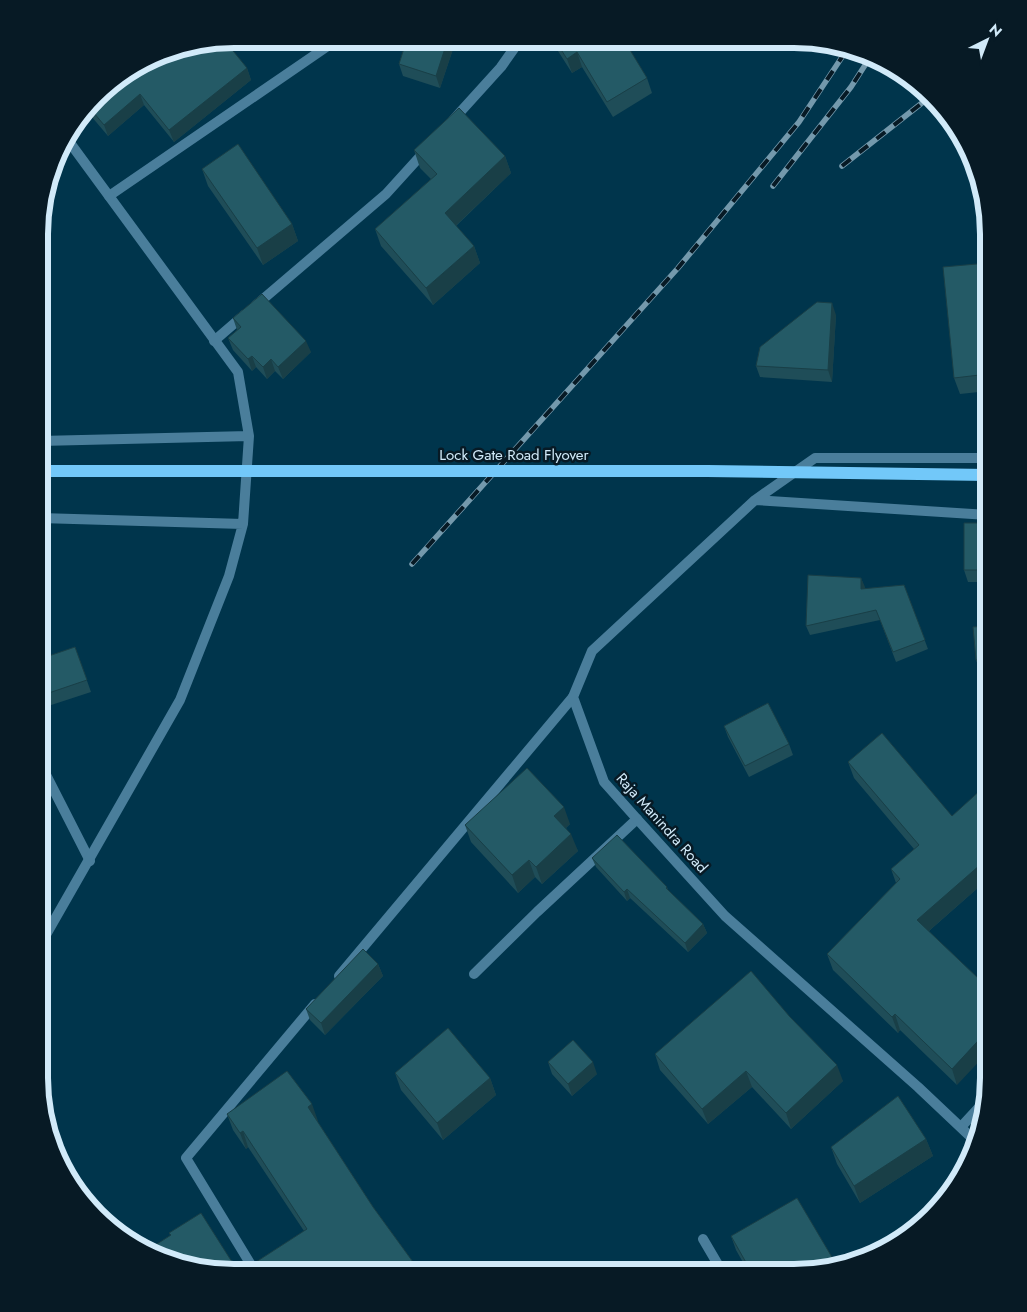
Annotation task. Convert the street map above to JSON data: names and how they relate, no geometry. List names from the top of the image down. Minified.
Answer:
{"streets":{"main road":["Lock Gate Road Flyover"],"street":["Raja Manindra Road"]},"north":"top right"}
